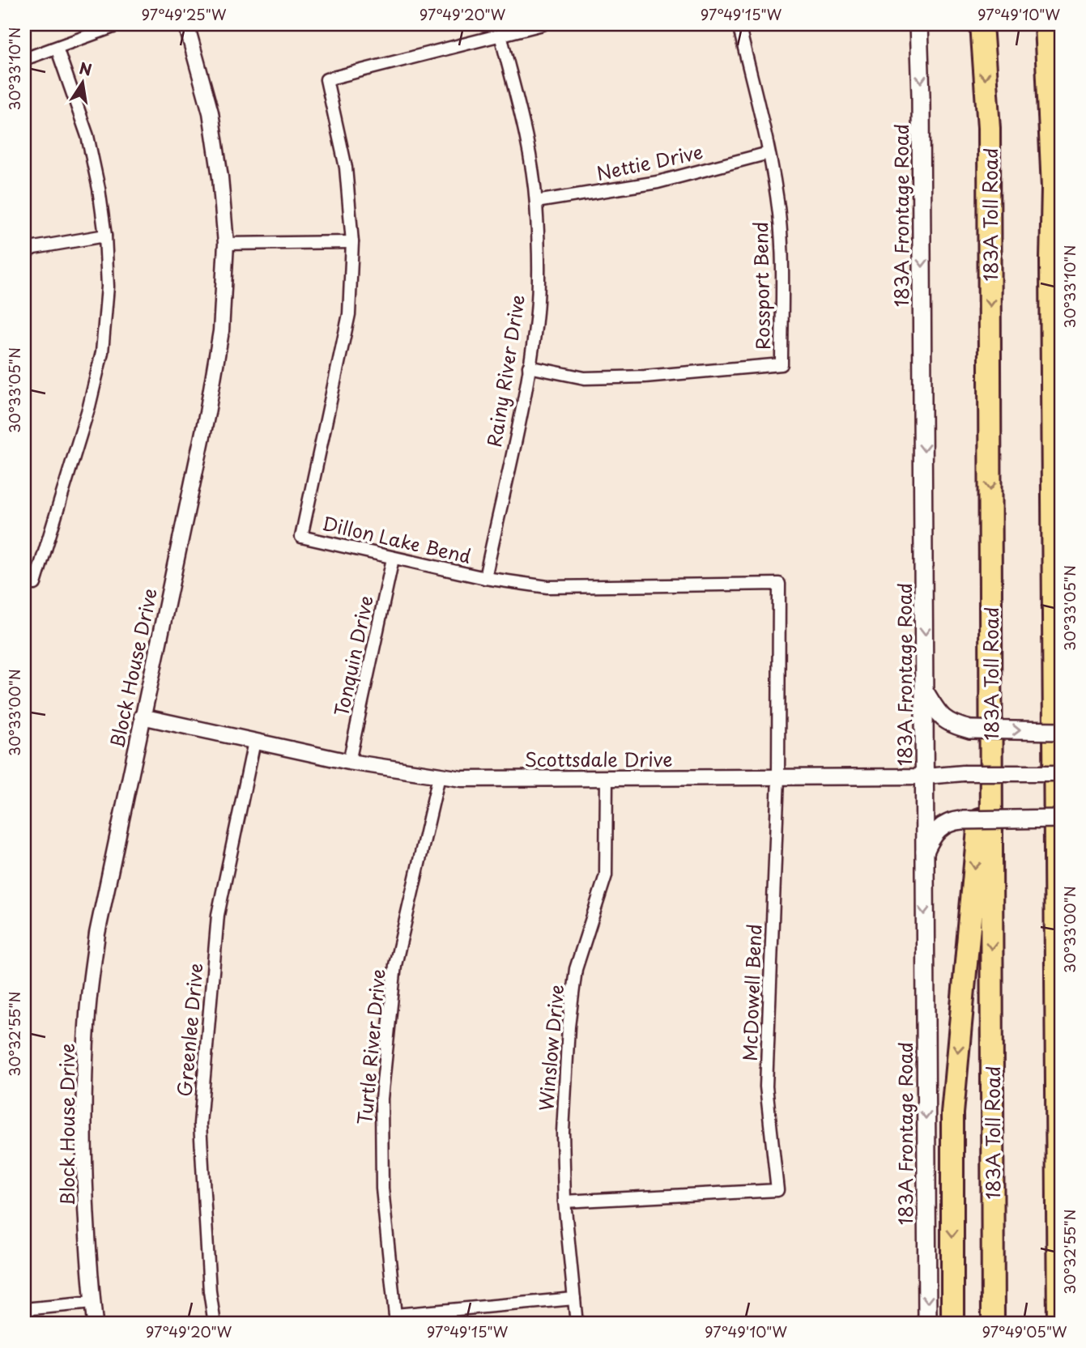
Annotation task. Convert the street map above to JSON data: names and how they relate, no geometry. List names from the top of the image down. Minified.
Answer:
{"streets":{"highway":["183A Toll Road"],"main road":["183A Frontage Road"],"street":["Nettie Drive","Rossport Bend","Rainy River Drive","Dillon Lake Bend","Tonquin Drive","Block House Drive","Scottsdale Drive","McDowell Bend","Greenlee Drive","Turtle River Drive","Winslow Drive"]},"crossings":[["Nettie Drive","Rossport Bend"],["Nettie Drive","Rainy River Drive"],["183A Frontage Road","Scottsdale Drive"],["Rossport Bend","Rainy River Drive"],["Rainy River Drive","Dillon Lake Bend"],["Dillon Lake Bend","Tonquin Drive"],["Dillon Lake Bend","McDowell Bend"],["Tonquin Drive","Scottsdale Drive"],["Block House Drive","Scottsdale Drive"],["Scottsdale Drive","McDowell Bend"],["Scottsdale Drive","Greenlee Drive"],["Scottsdale Drive","Turtle River Drive"],["Scottsdale Drive","Winslow Drive"],["McDowell Bend","Winslow Drive"]],"one_way":["183A Frontage Road"],"north":"top","coordinates":["97°49'25\"W","97°49'20\"W","97°49'15\"W","97°49'10\"W","30°33'10\"N","30°33'05\"N","30°33'00\"N","30°32'55\"N","97°49'05\"W"]}
